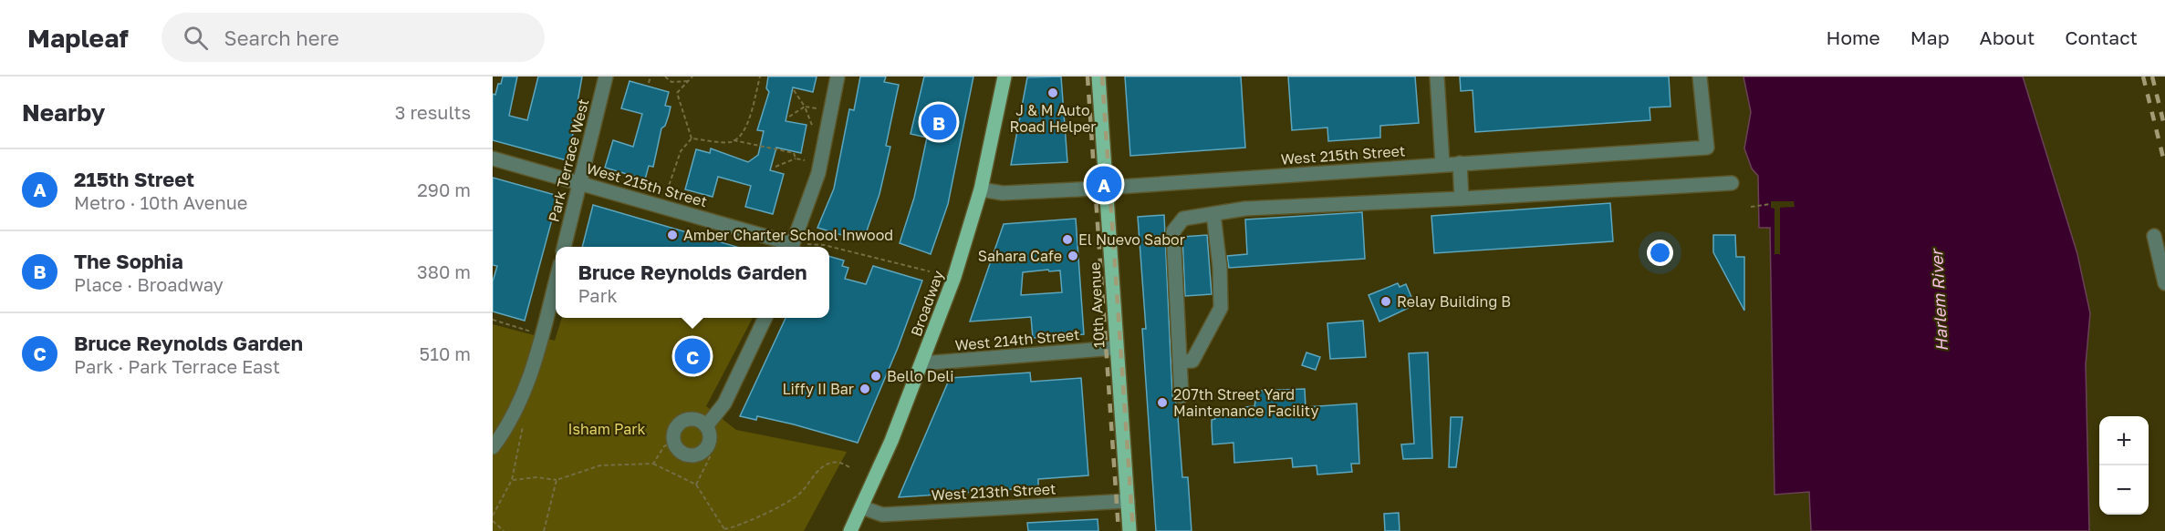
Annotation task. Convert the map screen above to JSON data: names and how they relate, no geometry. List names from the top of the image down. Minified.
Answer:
{"streets":{"main road":["Broadway","10th Avenue"],"street":["West 215th Street","Park Terrace West","West 214th Street","West 213th Street"]},"crossings":[["West 215th Street","Park Terrace West"],["West 215th Street","Broadway"],["West 215th Street","10th Avenue"],["Broadway","West 214th Street"],["Broadway","West 213th Street"],["10th Avenue","West 214th Street"],["10th Avenue","West 213th Street"]],"water":["Harlem River"],"parks":["Isham Park"],"places":["J & M Auto Road Helper","Amber Charter School Inwood","El Nuevo Sabor","Sahara Cafe","Relay Building B","Bello Deli","Liffy II Bar","207th Street Yard Maintenance Facility"],"page":{"header":"Mapleaf","search":"Search here","nav":["Home","Map","About","Contact"],"heading":["Nearby","3 results"],"pins":["B","A","C"],"list":[{"mark":"A","name":"215th Street","note":"Metro · 10th Avenue","value":"290 m"},{"mark":"B","name":"The Sophia","note":"Place · Broadway","value":"380 m"},{"mark":"C","name":"Bruce Reynolds Garden","note":"Park · Park Terrace East","value":"510 m"}],"popup":["Bruce Reynolds Garden","Park"],"map_buttons":["+","−"]}}
